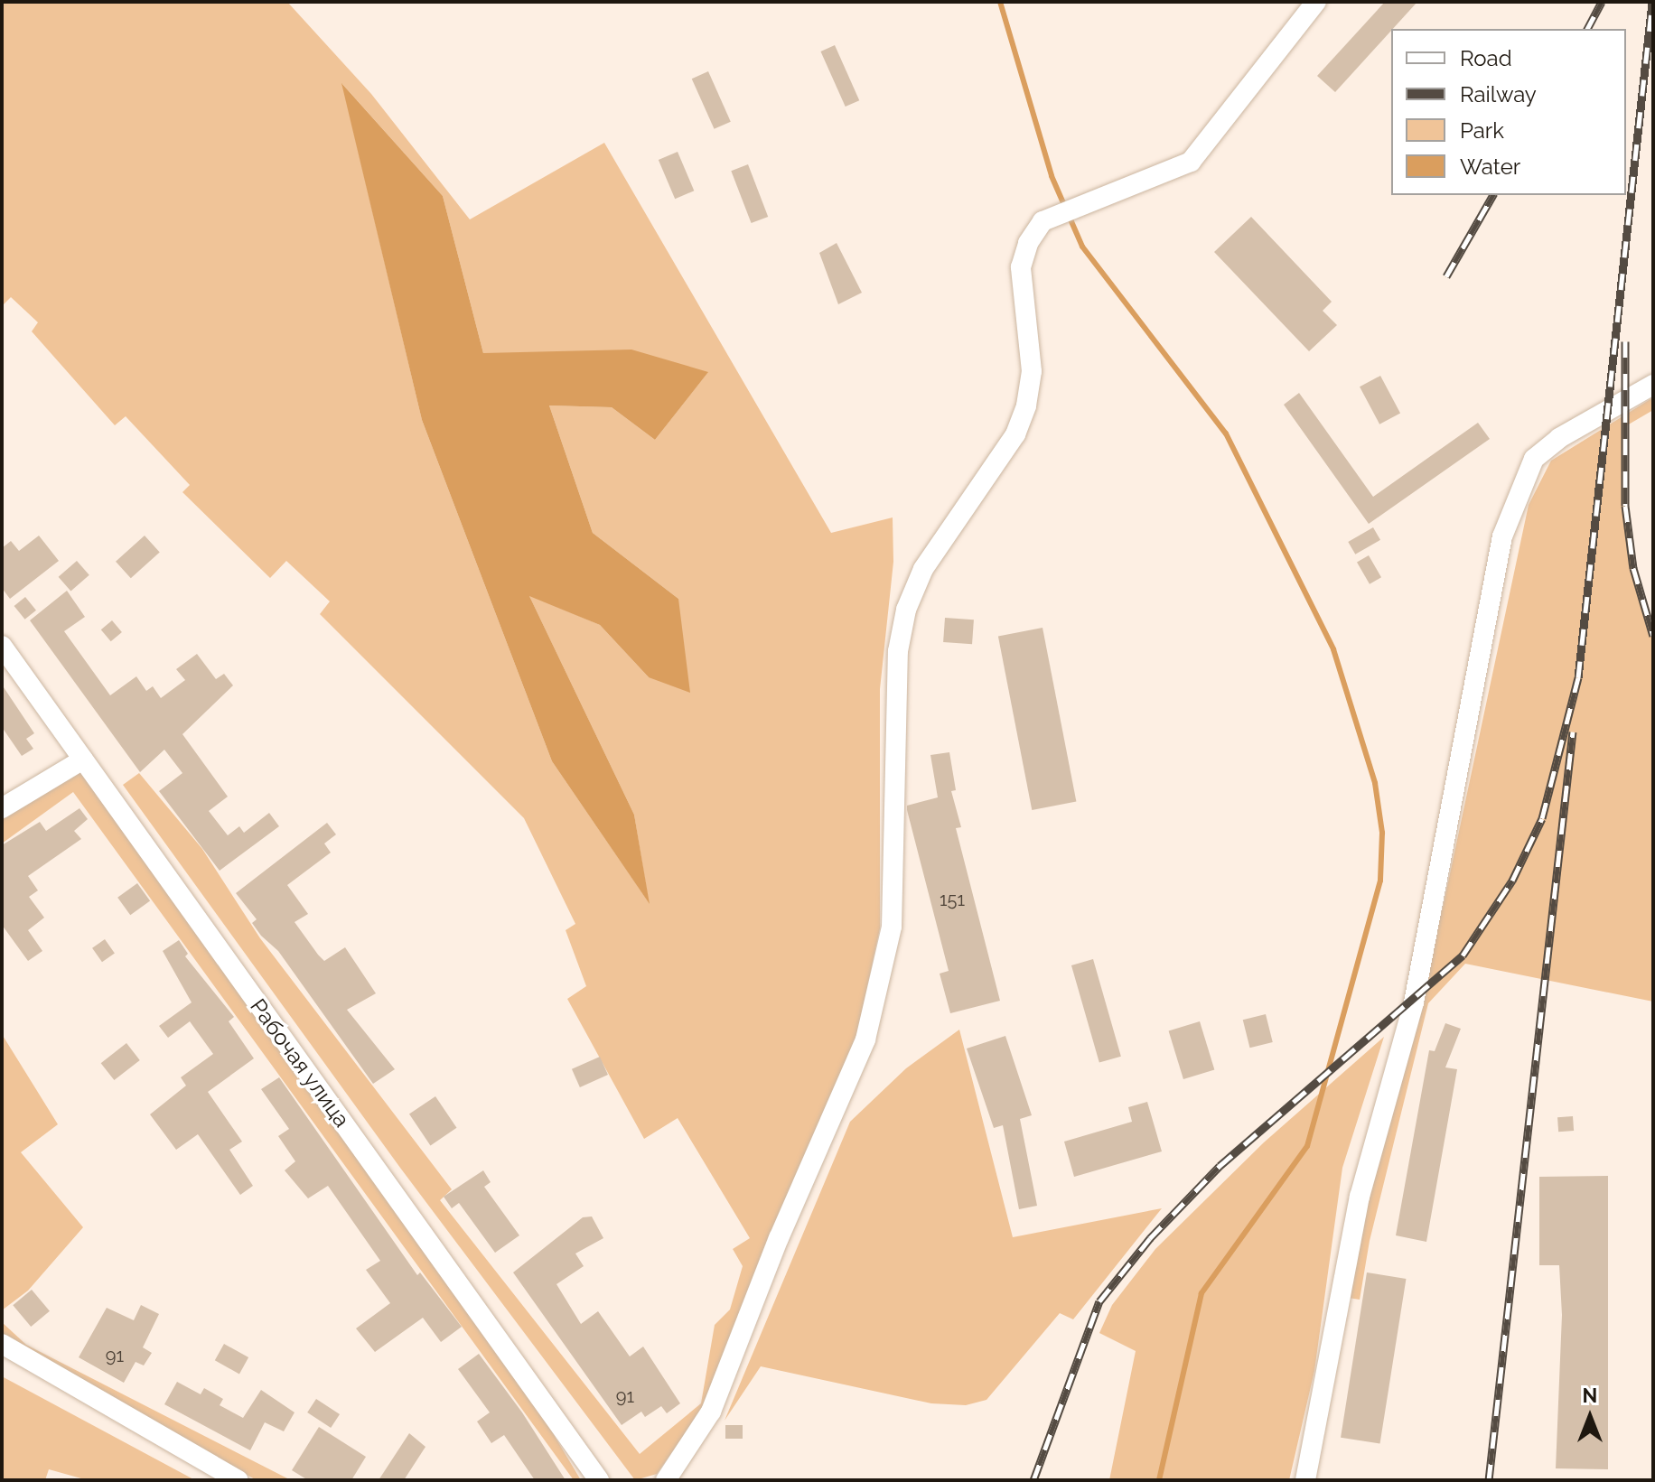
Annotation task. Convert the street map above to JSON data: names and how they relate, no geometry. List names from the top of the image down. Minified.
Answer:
{"streets":{"street":["Рабочая улица"]},"house_numbers":["151","91","91"],"legend":["Road","Railway","Park","Water"],"north":"top"}
